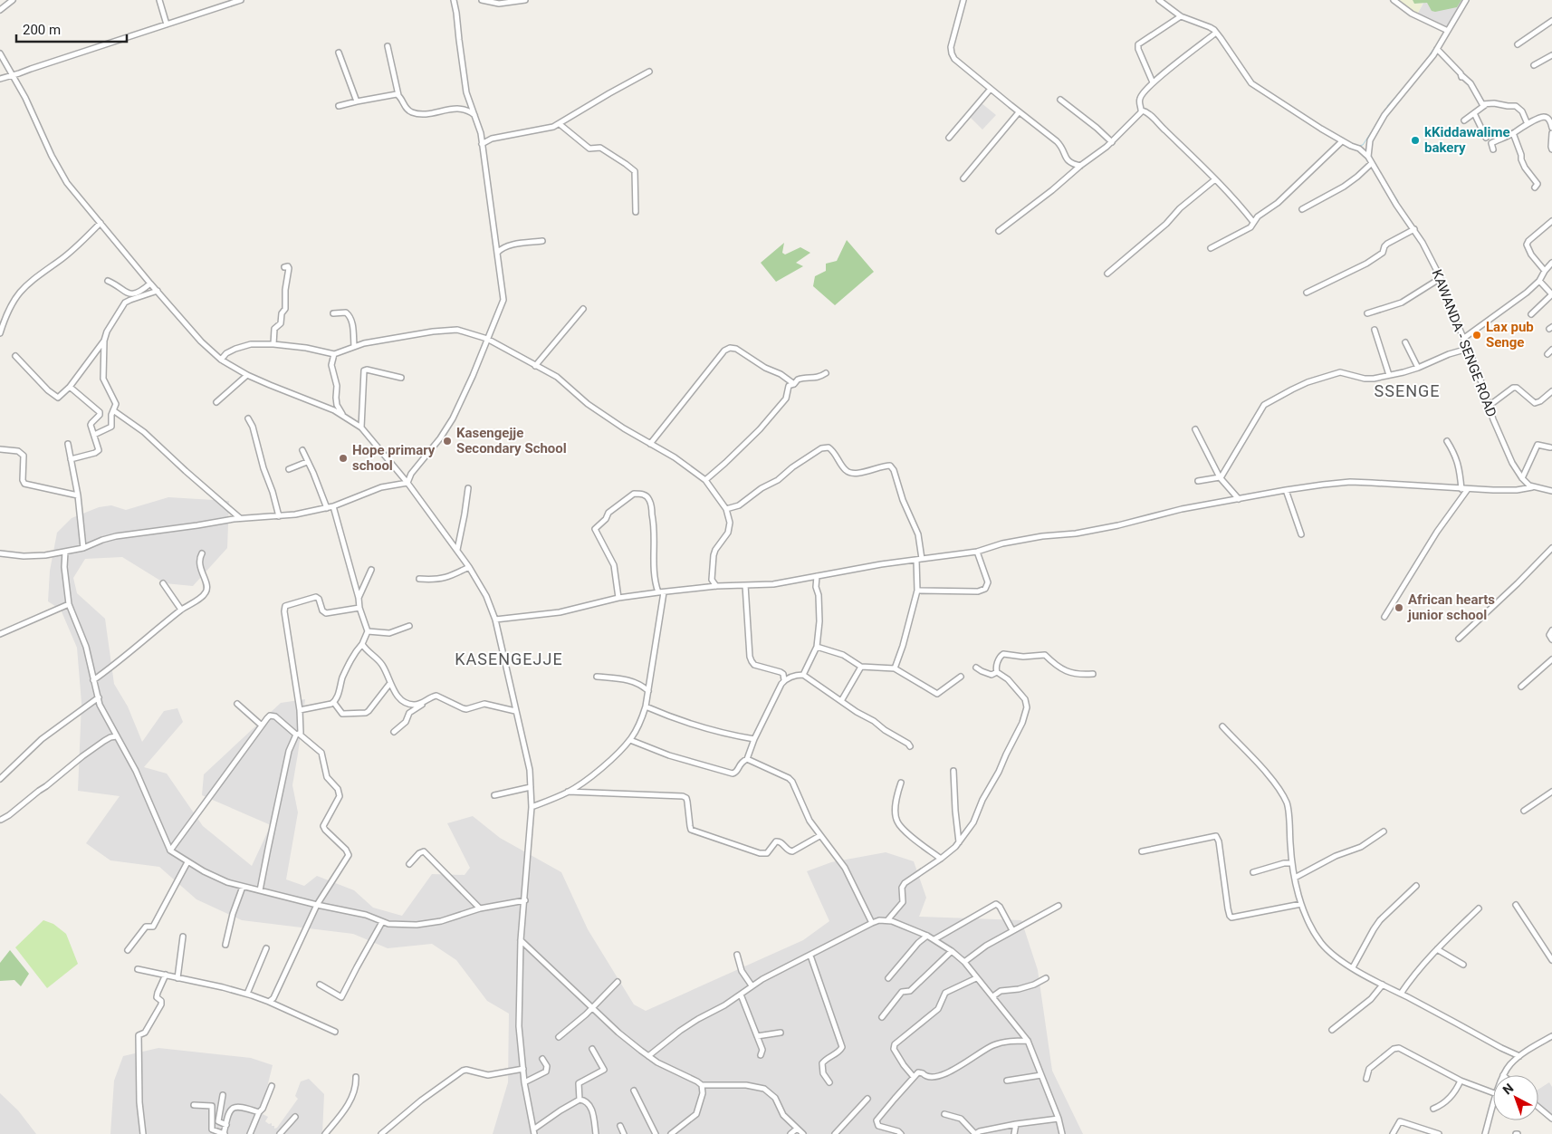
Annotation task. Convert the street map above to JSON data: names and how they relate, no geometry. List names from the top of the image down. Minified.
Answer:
{"streets":{"street":["KAWANDA - SENGE ROAD"]},"districts":["SSENGE","KASENGEJJE"],"places":["kKiddawalime bakery","Lax pub Senge","Kasengejje Secondary School","Hope primary school","African hearts junior school"],"scale_bar":"200 m","north":"top left"}
